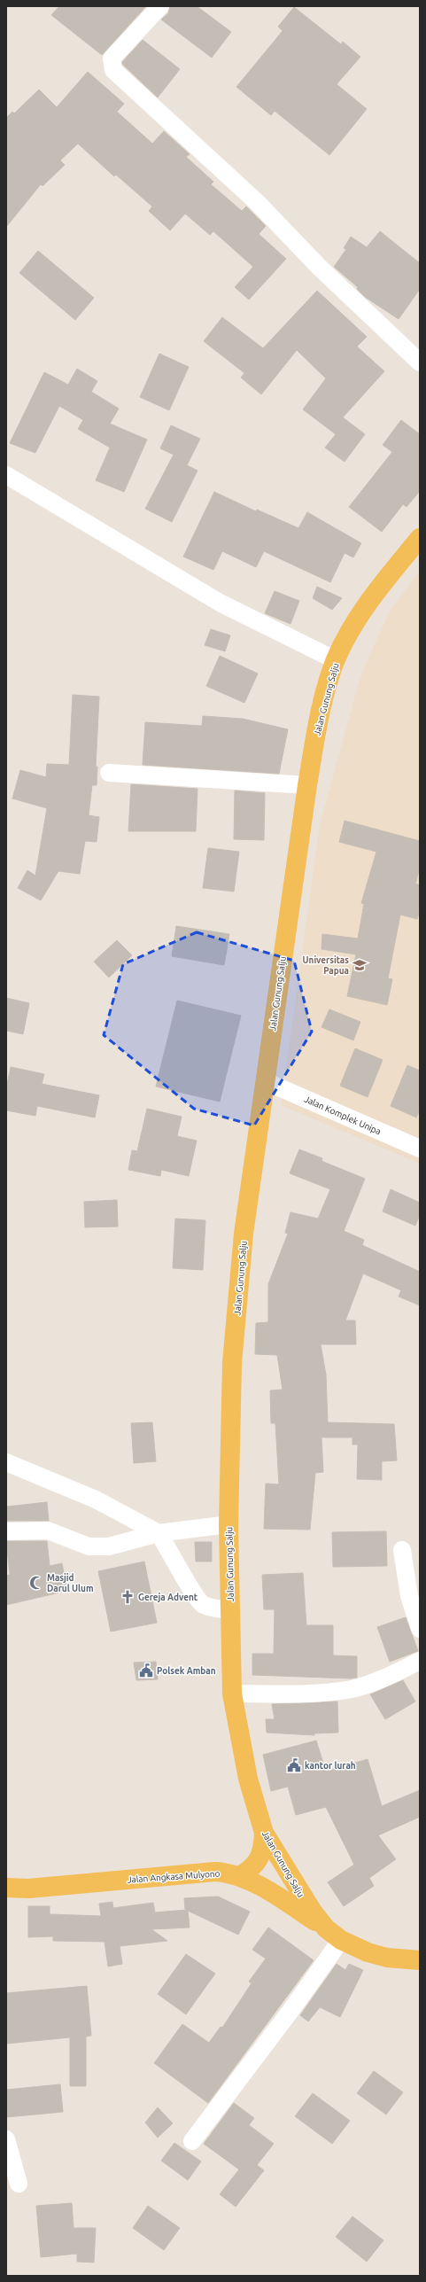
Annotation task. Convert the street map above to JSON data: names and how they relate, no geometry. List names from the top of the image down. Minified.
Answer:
{"streets":{"main road":["Jalan Gunung Salju","Jalan Angkasa Mulyono"],"street":["Jalan Komplek Unipa"]},"crossings":[["Jalan Gunung Salju","Jalan Komplek Unipa"],["Jalan Gunung Salju","Jalan Angkasa Mulyono"]],"places":{"school or university":["Universitas Papua"],"mosque":["Masjid Darul Ulum"],"church":["Gereja Advent"],"public building":["Polsek Amban","kantor lurah"]}}
